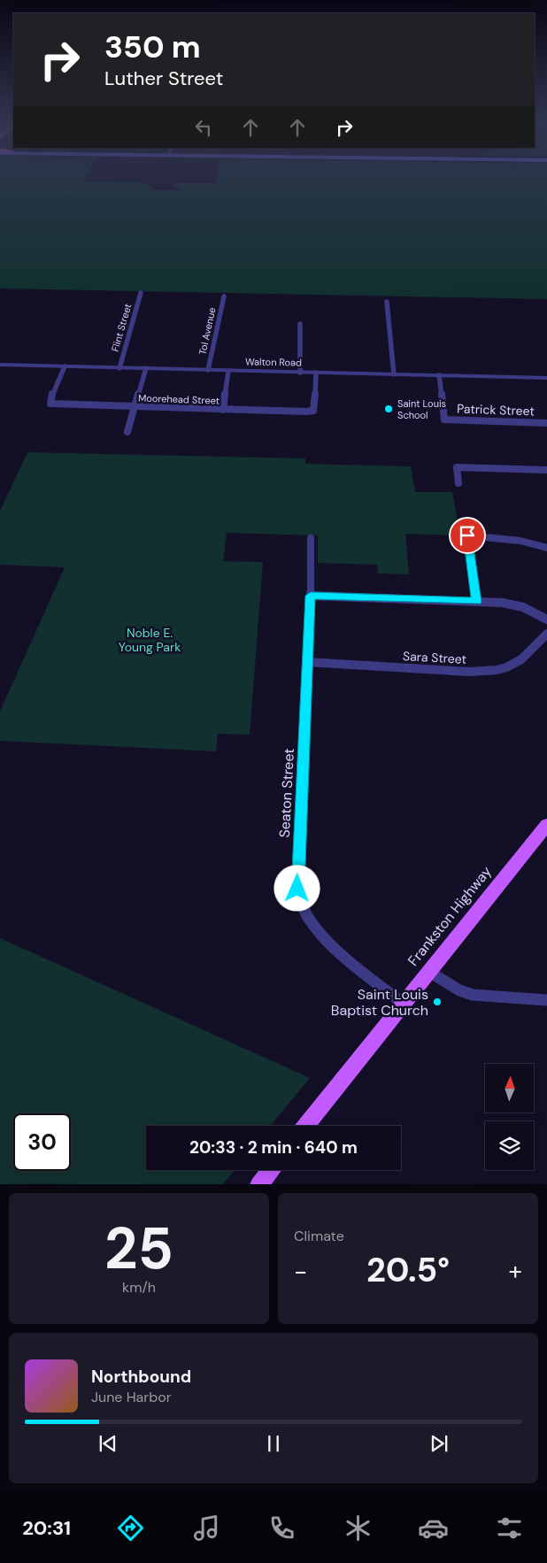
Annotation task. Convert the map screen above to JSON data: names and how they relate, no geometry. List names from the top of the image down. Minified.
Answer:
{"streets":{"main road":["Frankston Highway"],"street":["Flint Street","Tol Avenue","Walton Road","Moorehead Street","Patrick Street","Sara Street","Seaton Street"]},"crossings":[["Flint Street","Walton Road"],["Tol Avenue","Walton Road"],["Walton Road","Moorehead Street"],["Walton Road","Patrick Street"],["Sara Street","Seaton Street"],["Seaton Street","Frankston Highway"]],"parks":["Noble E. Young Park"],"places":["Saint Louis School","Saint Louis Baptist Church"],"north":"top","page":{"turn":["350 m","Luther Street"],"limit":"30","trip":"20:33 · 2 min · 640 m","tile":[["25","km/h"],"Climate"],"heat":["−","20.5°","+"],"song":["Northbound","June Harbor"],"tabs":"20:31"}}
